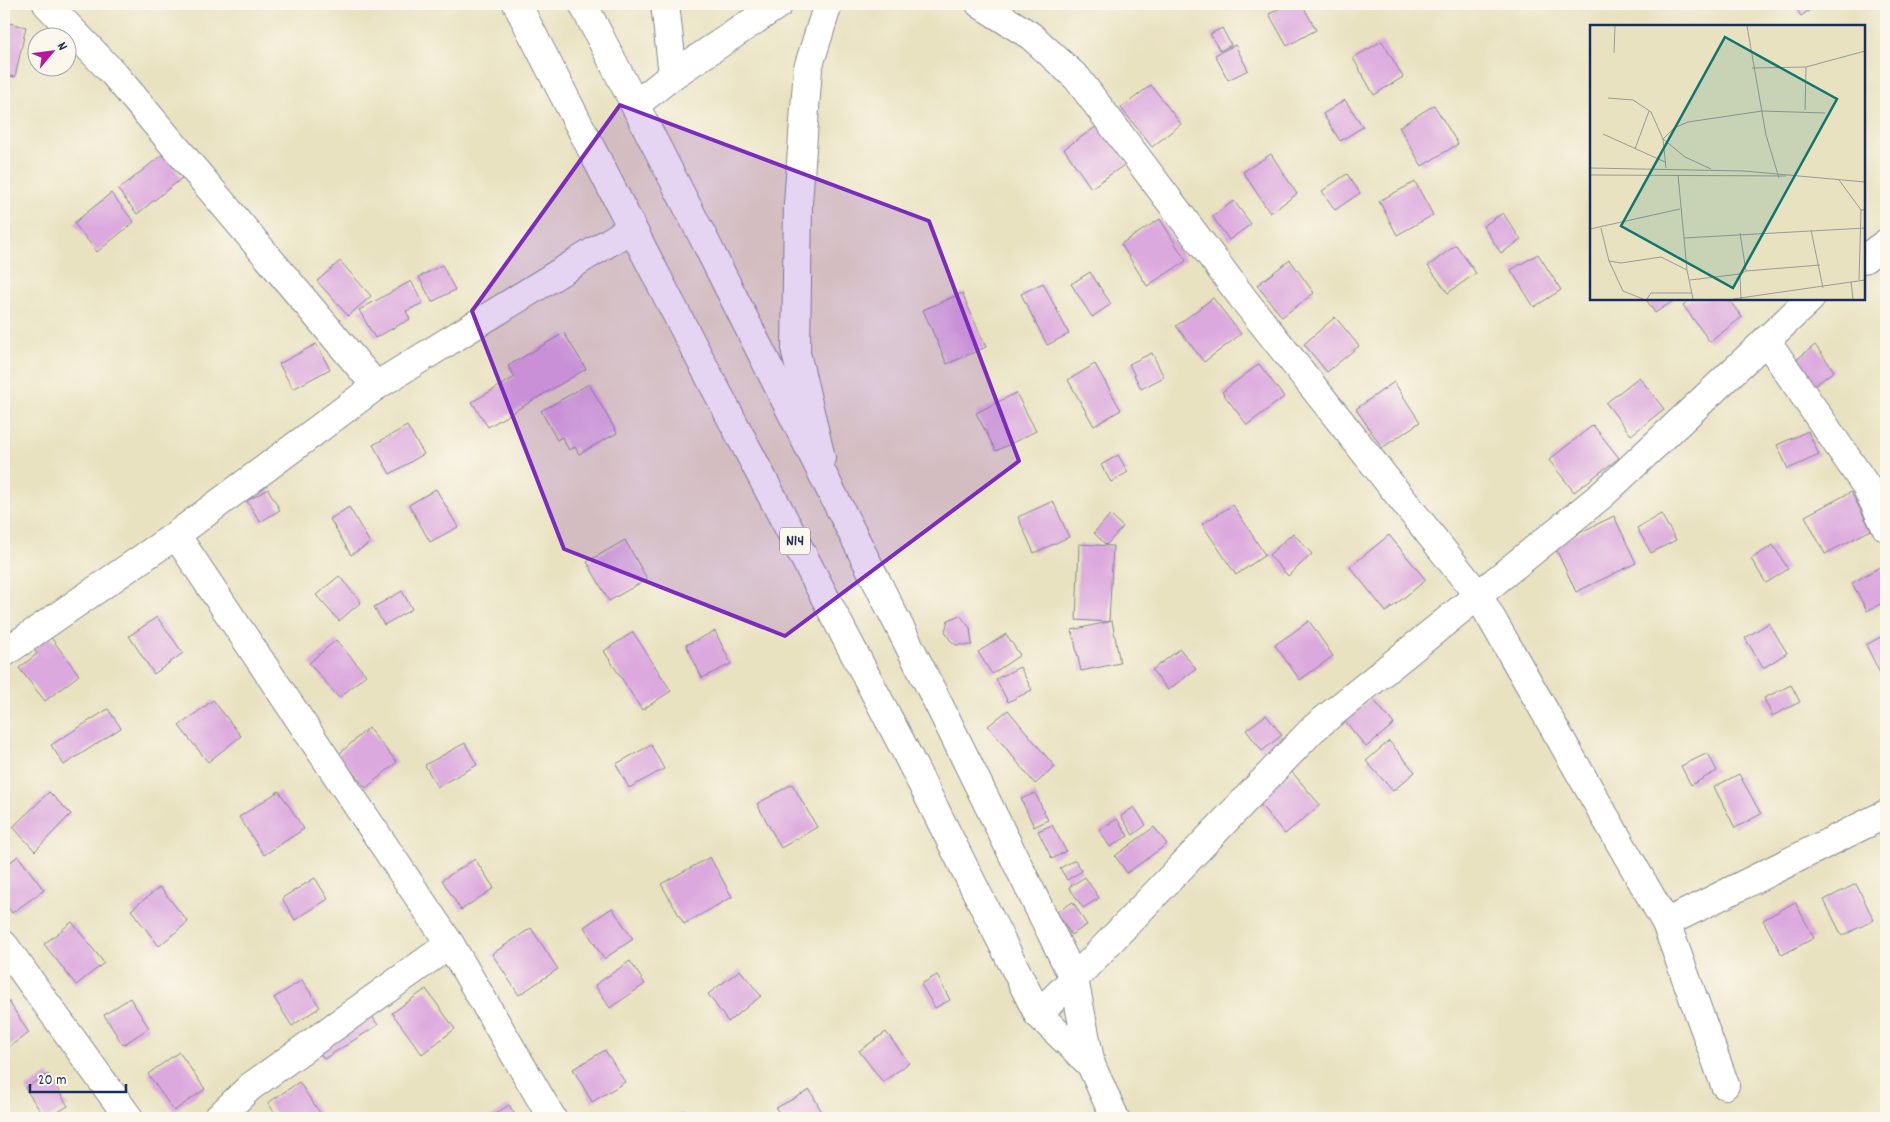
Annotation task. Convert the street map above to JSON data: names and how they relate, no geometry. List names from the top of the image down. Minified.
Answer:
{"streets":{"street":["N14"]},"scale_bar":"20 m","north":"top right"}
